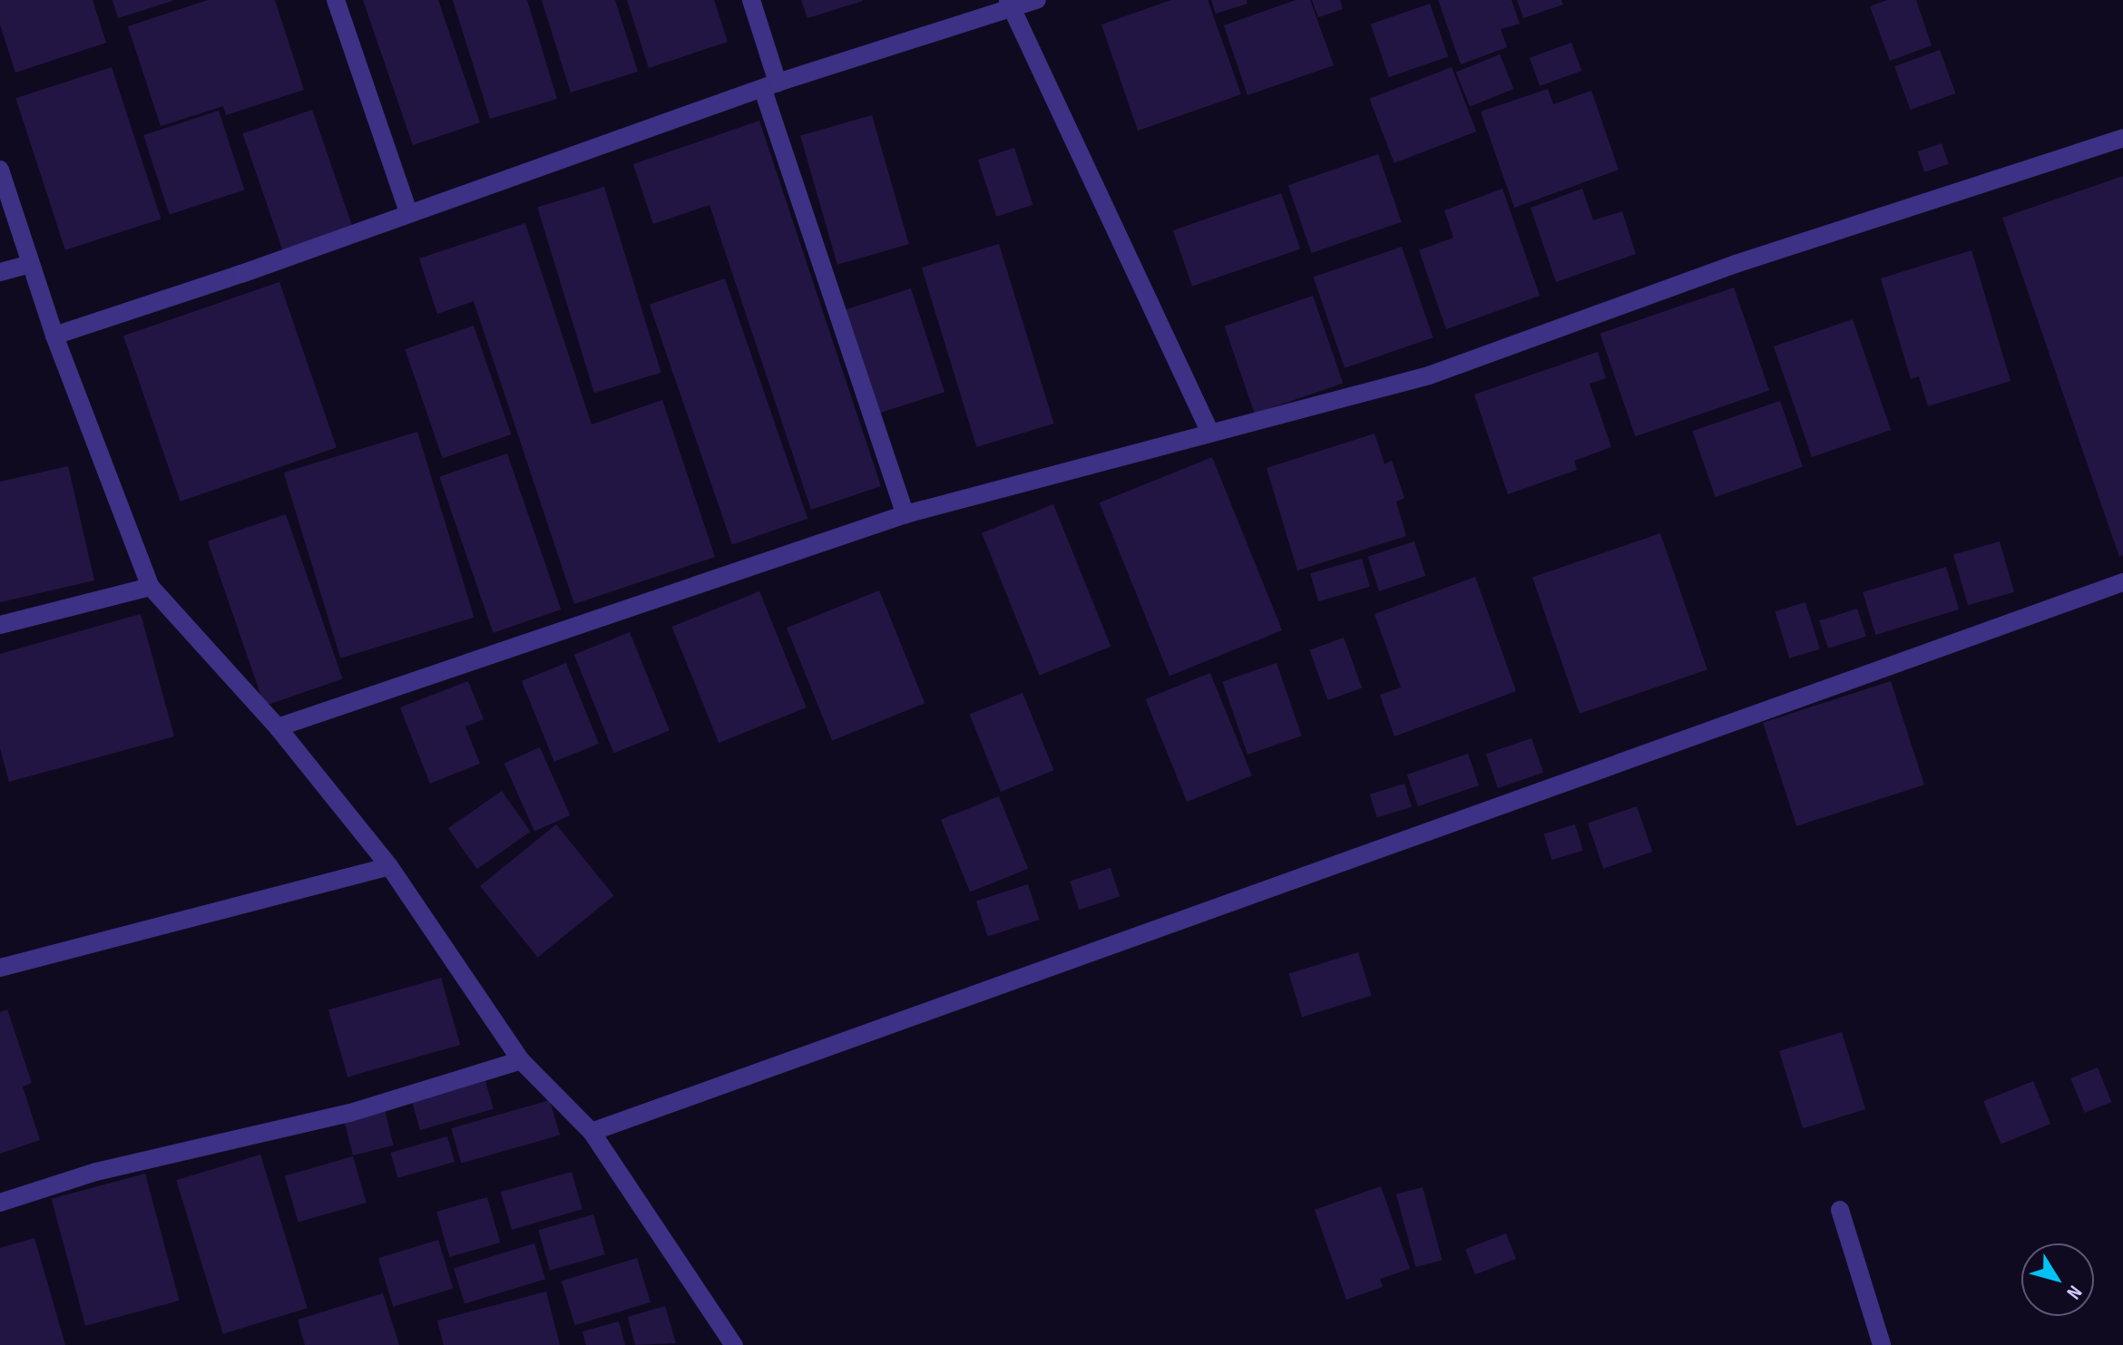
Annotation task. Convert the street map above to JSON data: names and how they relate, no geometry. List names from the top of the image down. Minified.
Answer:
{"north":"bottom right"}
